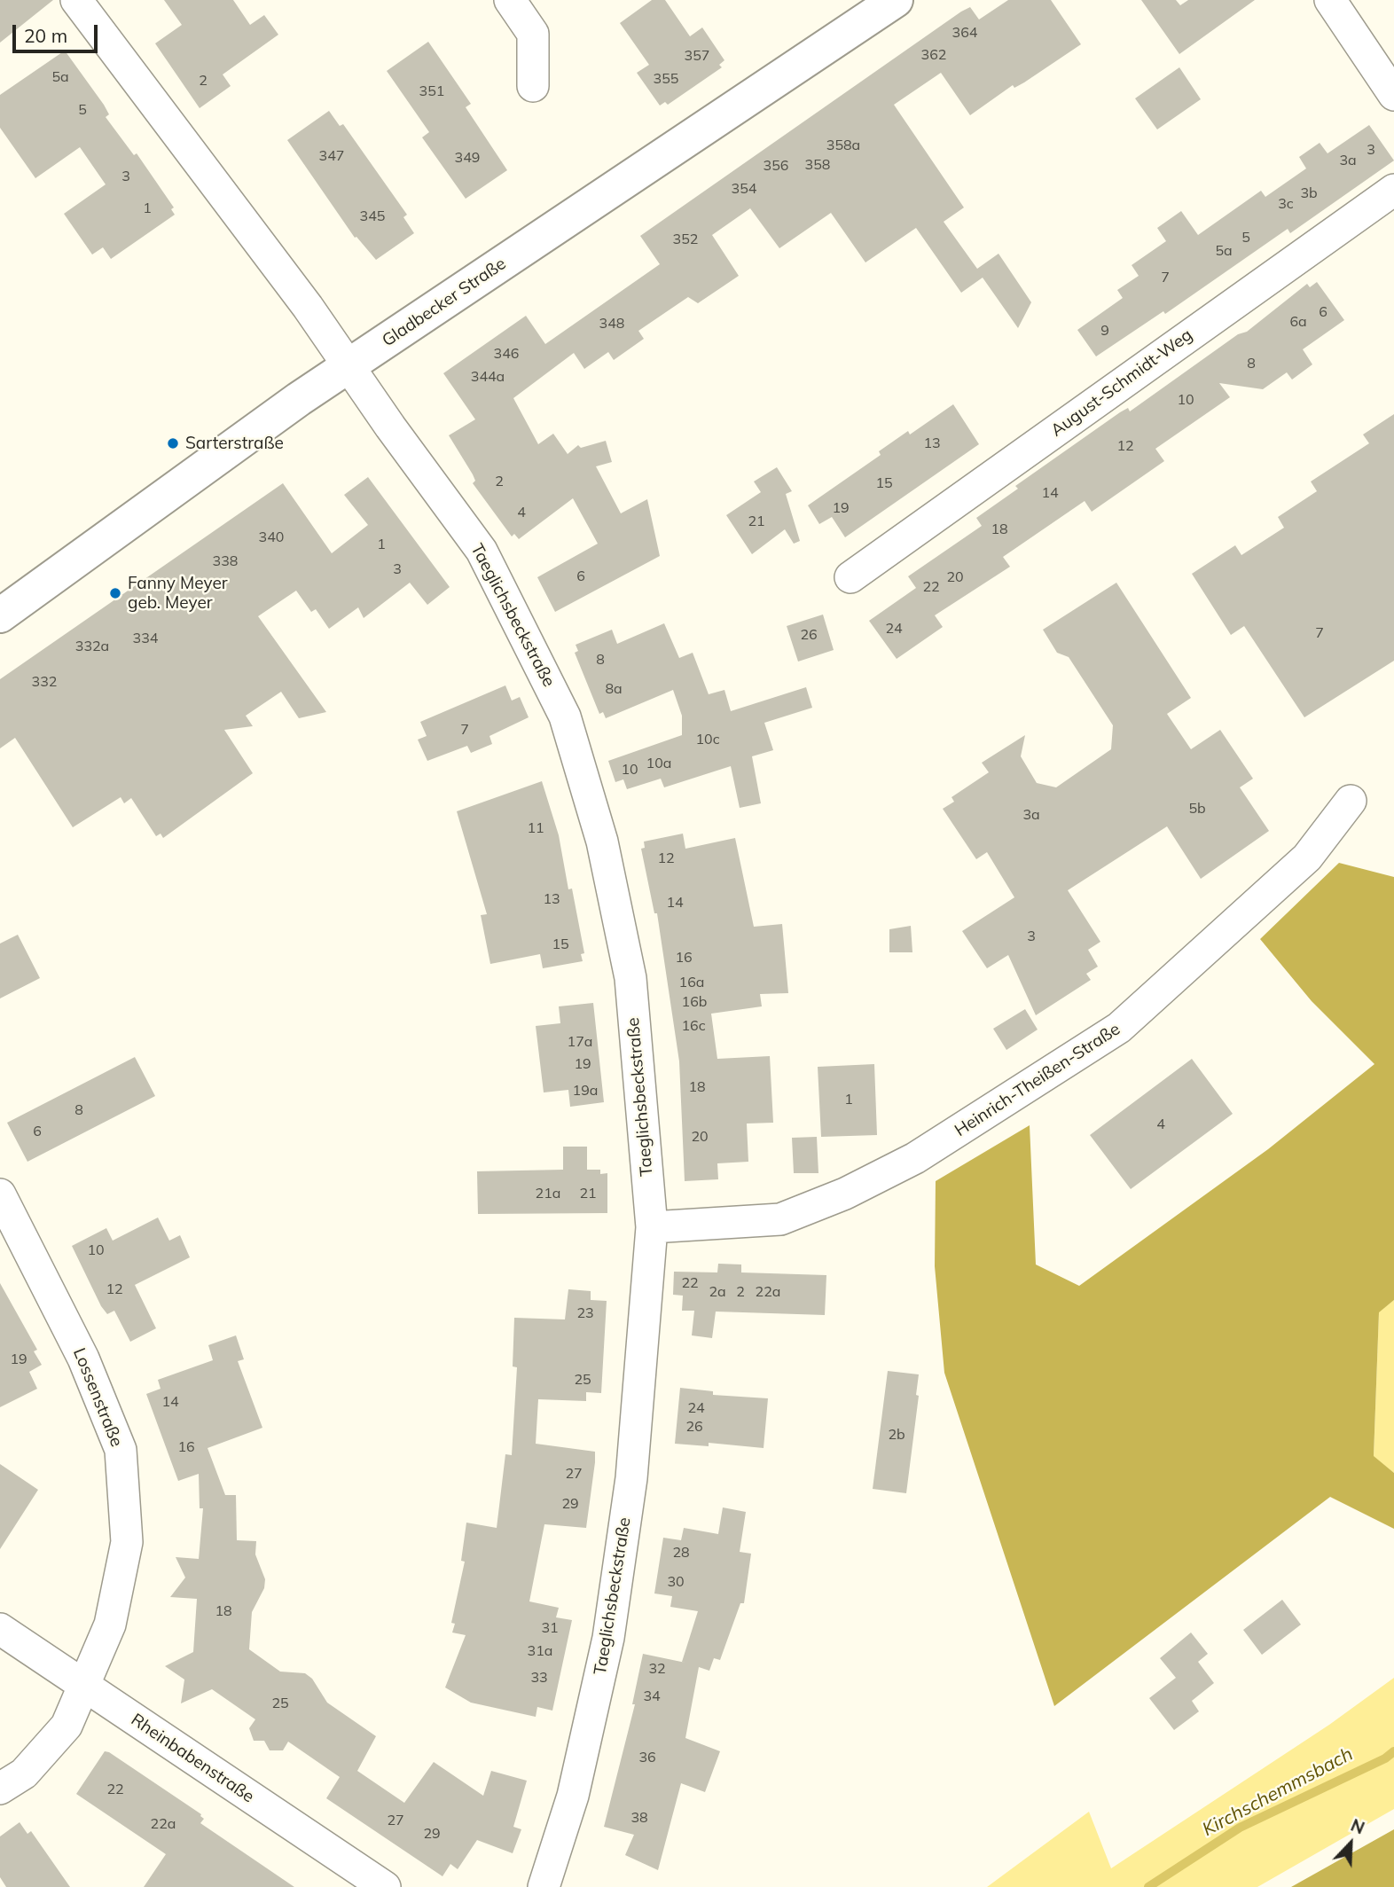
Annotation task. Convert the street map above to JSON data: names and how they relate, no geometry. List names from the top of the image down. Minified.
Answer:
{"streets":{"main road":["Gladbecker Straße"],"street":["August-Schmidt-Weg","Taeglichsbeckstraße","Heinrich-Theißen-Straße","Lossenstraße","Rheinbabenstraße"]},"crossings":[["Gladbecker Straße","Taeglichsbeckstraße"],["Taeglichsbeckstraße","Heinrich-Theißen-Straße"],["Lossenstraße","Rheinbabenstraße"]],"water":["Kirchschemmsbach"],"places":["Sarterstraße","Fanny Meyer geb. Meyer"],"house_numbers":["364","362","357","5a","355","2","351","5","358a","3","347","349","3a","358","356","3","354","3b","3c","1","345","5","352","5a","7","6","6a","348","9","346","8","344a","10","13","12","2","15","14","19","4","21","18","340","1","338","3","6","20","22","24","7","26","334","332a","8","332","8a","7","10c","10a","10","5b","3a","11","12","13","14","3","15","16","16a","16b","16c","17a","19","18","19a","1","8","4","6","20","21a","21","10","22","12","2a","2","22a","23","19","25","14","24","26","2b","16","27","29","28","30","18","31","31a","32","33","34","25","36","22","38","27","22a","29"],"scale_bar":"20 m","north":"top right"}
